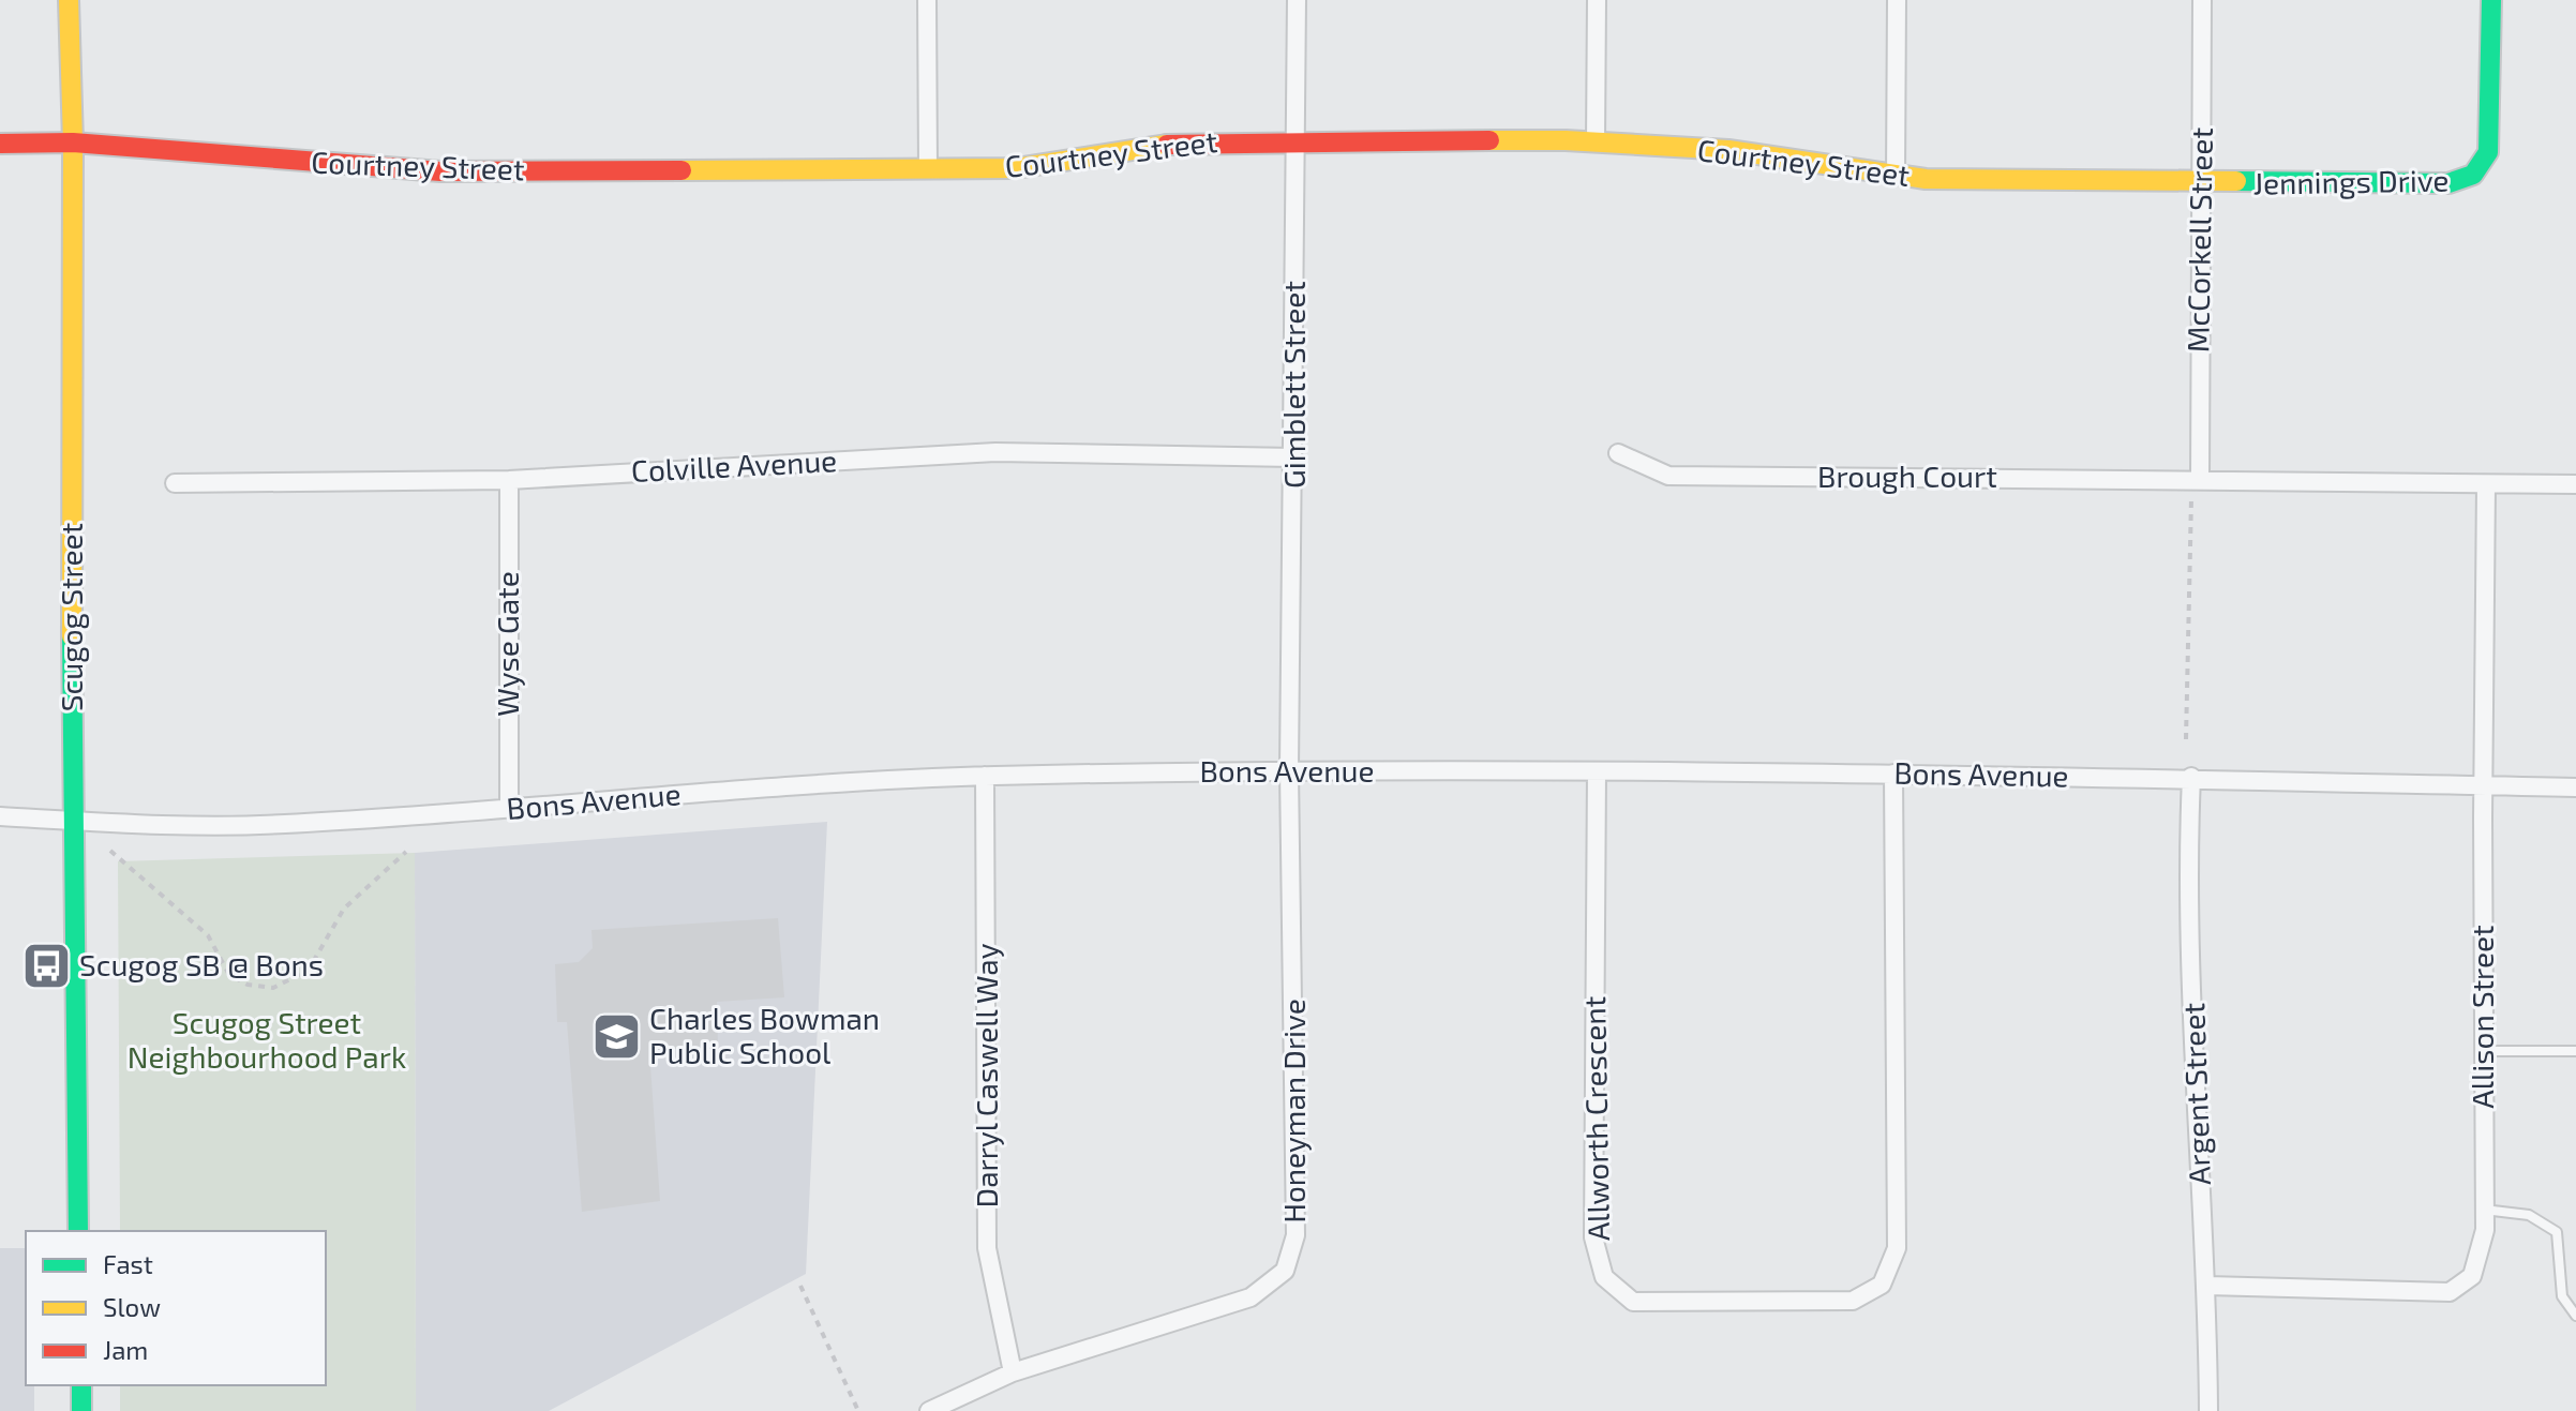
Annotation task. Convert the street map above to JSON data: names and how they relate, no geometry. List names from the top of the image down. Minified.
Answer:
{"streets":{"street":["Courtney Street","Jennings Drive","McCorkell Street","Gimblett Street","Colville Avenue","Brough Court","Scugog Street","Wyse Gate","Bons Avenue","Allison Street","Darryl Caswell Way","Argent Street","Honeyman Drive","Allworth Crescent"]},"crossings":[["Courtney Street","Jennings Drive"],["Courtney Street","McCorkell Street"],["Courtney Street","Gimblett Street"],["Courtney Street","Scugog Street"],["Jennings Drive","McCorkell Street"],["McCorkell Street","Brough Court"],["Gimblett Street","Colville Avenue"],["Gimblett Street","Bons Avenue"],["Gimblett Street","Honeyman Drive"],["Colville Avenue","Wyse Gate"],["Scugog Street","Bons Avenue"],["Wyse Gate","Bons Avenue"],["Bons Avenue","Allison Street"],["Bons Avenue","Darryl Caswell Way"],["Bons Avenue","Argent Street"],["Bons Avenue","Honeyman Drive"],["Bons Avenue","Allworth Crescent"],["Allison Street","Argent Street"],["Darryl Caswell Way","Honeyman Drive"]],"parks":["Scugog Street Neighbourhood Park"],"places":{"bus stop":["Scugog SB @ Bons"],"school or university":["Charles Bowman Public School"]},"legend":["Fast","Slow","Jam"]}
